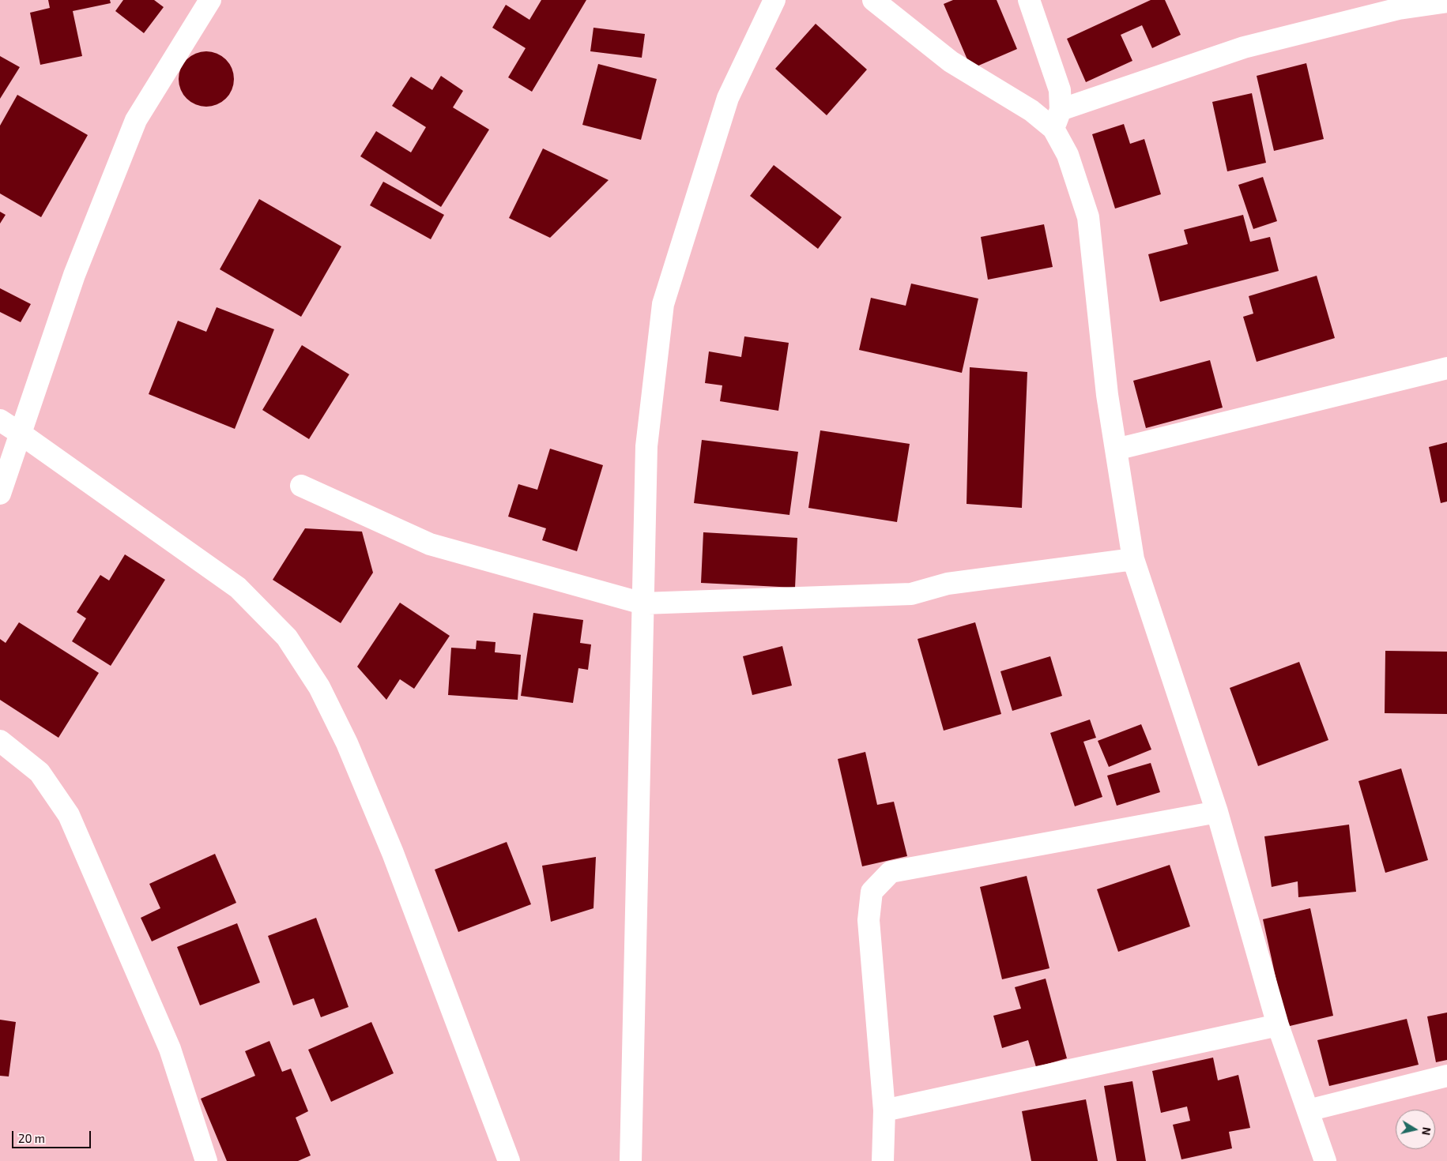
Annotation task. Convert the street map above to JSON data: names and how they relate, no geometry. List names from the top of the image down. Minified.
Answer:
{"scale_bar":"20 m","north":"right"}
